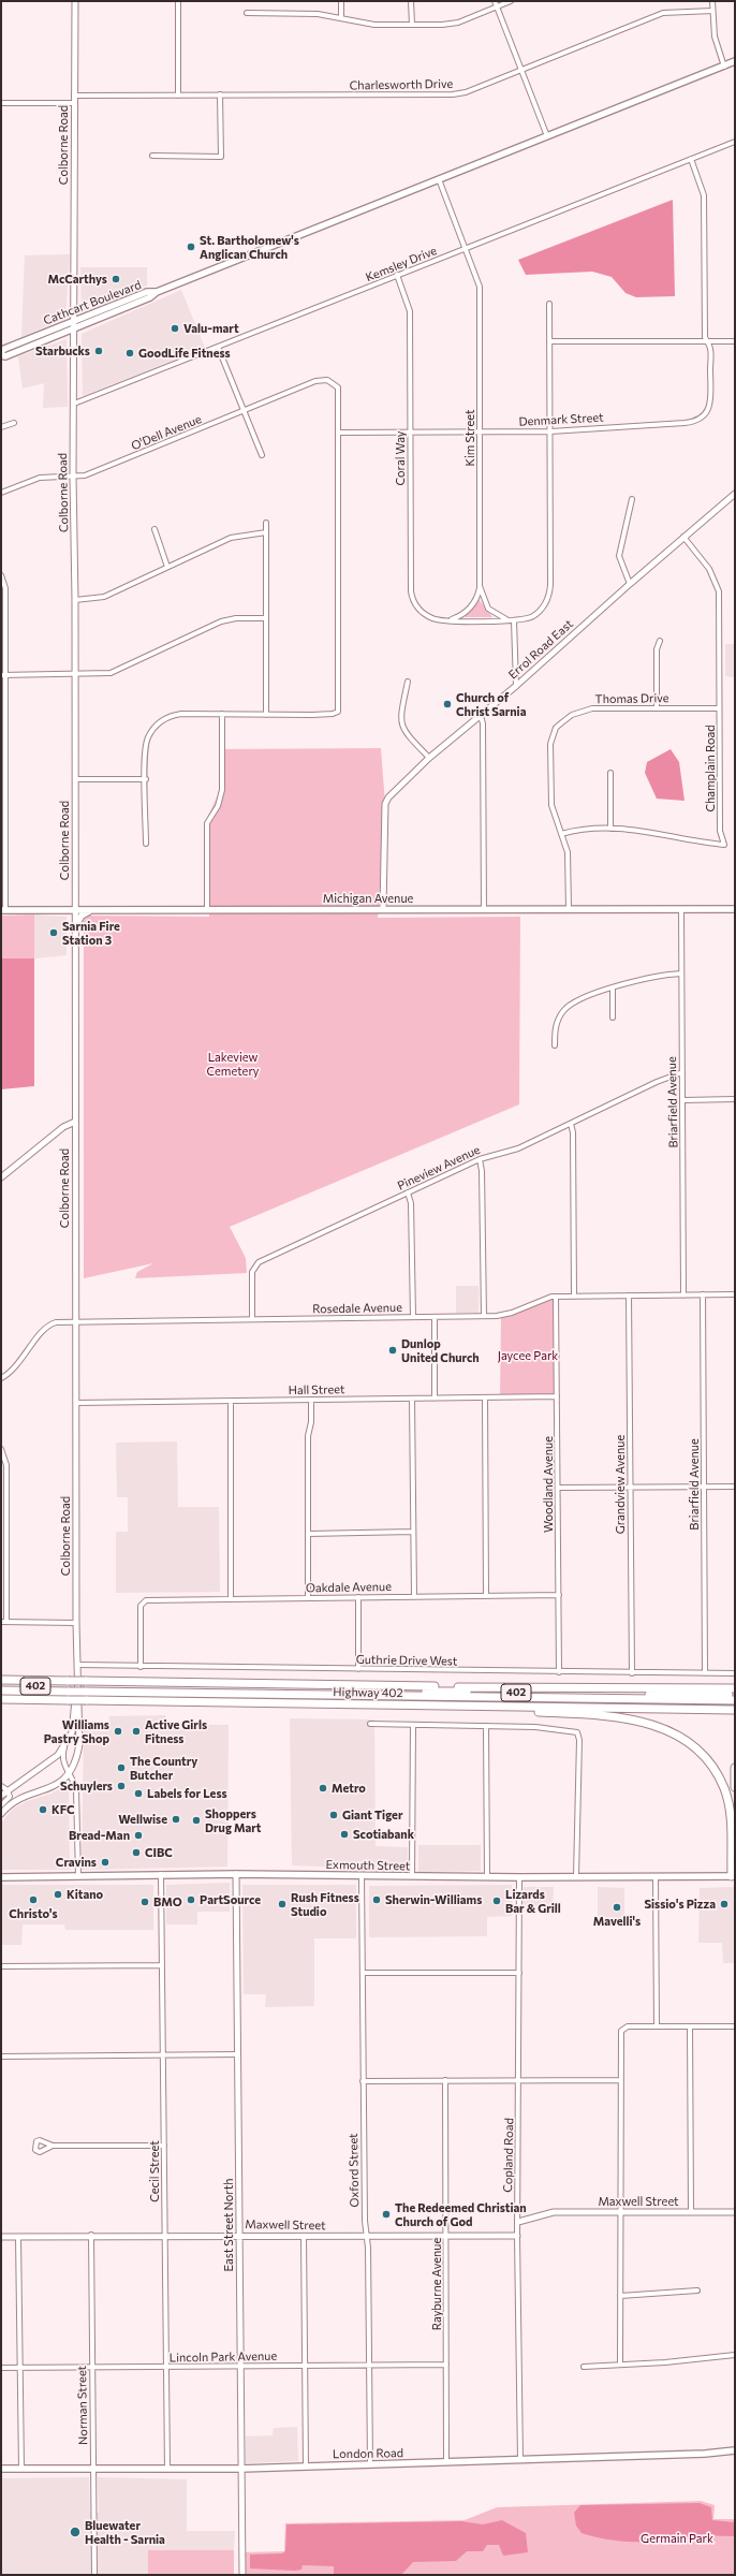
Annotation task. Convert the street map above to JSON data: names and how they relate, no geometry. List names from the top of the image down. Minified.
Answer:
{"streets":{"highway":["402","Highway 402"],"main road":["Cathcart Boulevard","Michigan Avenue","Exmouth Street","London Road"],"street":["Charlesworth Drive","Colborne Road","Kemsley Drive","Denmark Street","O'Dell Avenue","Kim Street","Coral Way","Errol Road East","Thomas Drive","Champlain Road","Briarfield Avenue","Pineview Avenue","Rosedale Avenue","Hall Street","Woodland Avenue","Grandview Avenue","Oakdale Avenue","Guthrie Drive West","Copland Road","Oxford Street","Cecil Street","Maxwell Street","East Street North","Rayburne Avenue","Lincoln Park Avenue","Norman Street"]},"crossings":[["Charlesworth Drive","Colborne Road"],["Colborne Road","Kemsley Drive"],["Colborne Road","Cathcart Boulevard"],["Colborne Road","O'Dell Avenue"],["Colborne Road","Michigan Avenue"],["Colborne Road","Rosedale Avenue"],["Colborne Road","Hall Street"],["Colborne Road","Guthrie Drive West"],["Colborne Road","Highway 402"],["Colborne Road","Exmouth Street"],["Kemsley Drive","Kim Street"],["Kemsley Drive","Coral Way"],["Denmark Street","O'Dell Avenue"],["Denmark Street","Kim Street"],["Denmark Street","Coral Way"],["Kim Street","Coral Way"],["Errol Road East","Champlain Road"],["Errol Road East","Michigan Avenue"],["Thomas Drive","Champlain Road"],["Thomas Drive","Michigan Avenue"],["Michigan Avenue","Briarfield Avenue"],["Briarfield Avenue","Pineview Avenue"],["Briarfield Avenue","Rosedale Avenue"],["Briarfield Avenue","Guthrie Drive West"],["Pineview Avenue","Rosedale Avenue"],["Rosedale Avenue","Woodland Avenue"],["Rosedale Avenue","Grandview Avenue"],["Hall Street","Woodland Avenue"],["Woodland Avenue","Oakdale Avenue"],["Woodland Avenue","Guthrie Drive West"],["Grandview Avenue","Guthrie Drive West"],["Oakdale Avenue","Guthrie Drive West"],["Exmouth Street","Copland Road"],["Exmouth Street","Oxford Street"],["Exmouth Street","Cecil Street"],["Exmouth Street","East Street North"],["Copland Road","Maxwell Street"],["Copland Road","London Road"],["Oxford Street","Maxwell Street"],["Oxford Street","Lincoln Park Avenue"],["Oxford Street","London Road"],["Cecil Street","Maxwell Street"],["Cecil Street","Lincoln Park Avenue"],["Cecil Street","London Road"],["Maxwell Street","East Street North"],["Maxwell Street","Rayburne Avenue"],["Maxwell Street","Norman Street"],["East Street North","Lincoln Park Avenue"],["East Street North","London Road"],["Rayburne Avenue","Lincoln Park Avenue"],["Rayburne Avenue","London Road"],["Lincoln Park Avenue","Norman Street"],["Norman Street","London Road"]],"parks":["Lakeview Cemetery","Jaycee Park","Germain Park"],"places":["St. Bartholomew's Anglican Church","McCarthys","Valu-mart","Starbucks","GoodLife Fitness","Church of Christ Sarnia","Sarnia Fire Station 3","Dunlop United Church","Williams Pastry Shop","Active Girls Fitness","The Country Butcher","Schuylers","Metro","Labels for Less","KFC","Giant Tiger","Wellwise","Shoppers Drug Mart","Scotiabank","Bread-Man","CIBC","Cravins","Kitano","Christo's","PartSource","Sherwin-Williams","Lizards Bar & Grill","BMO","Rush Fitness Studio","Sissio's Pizza","Mavelli's","The Redeemed Christian Church of God","Bluewater Health - Sarnia"]}
